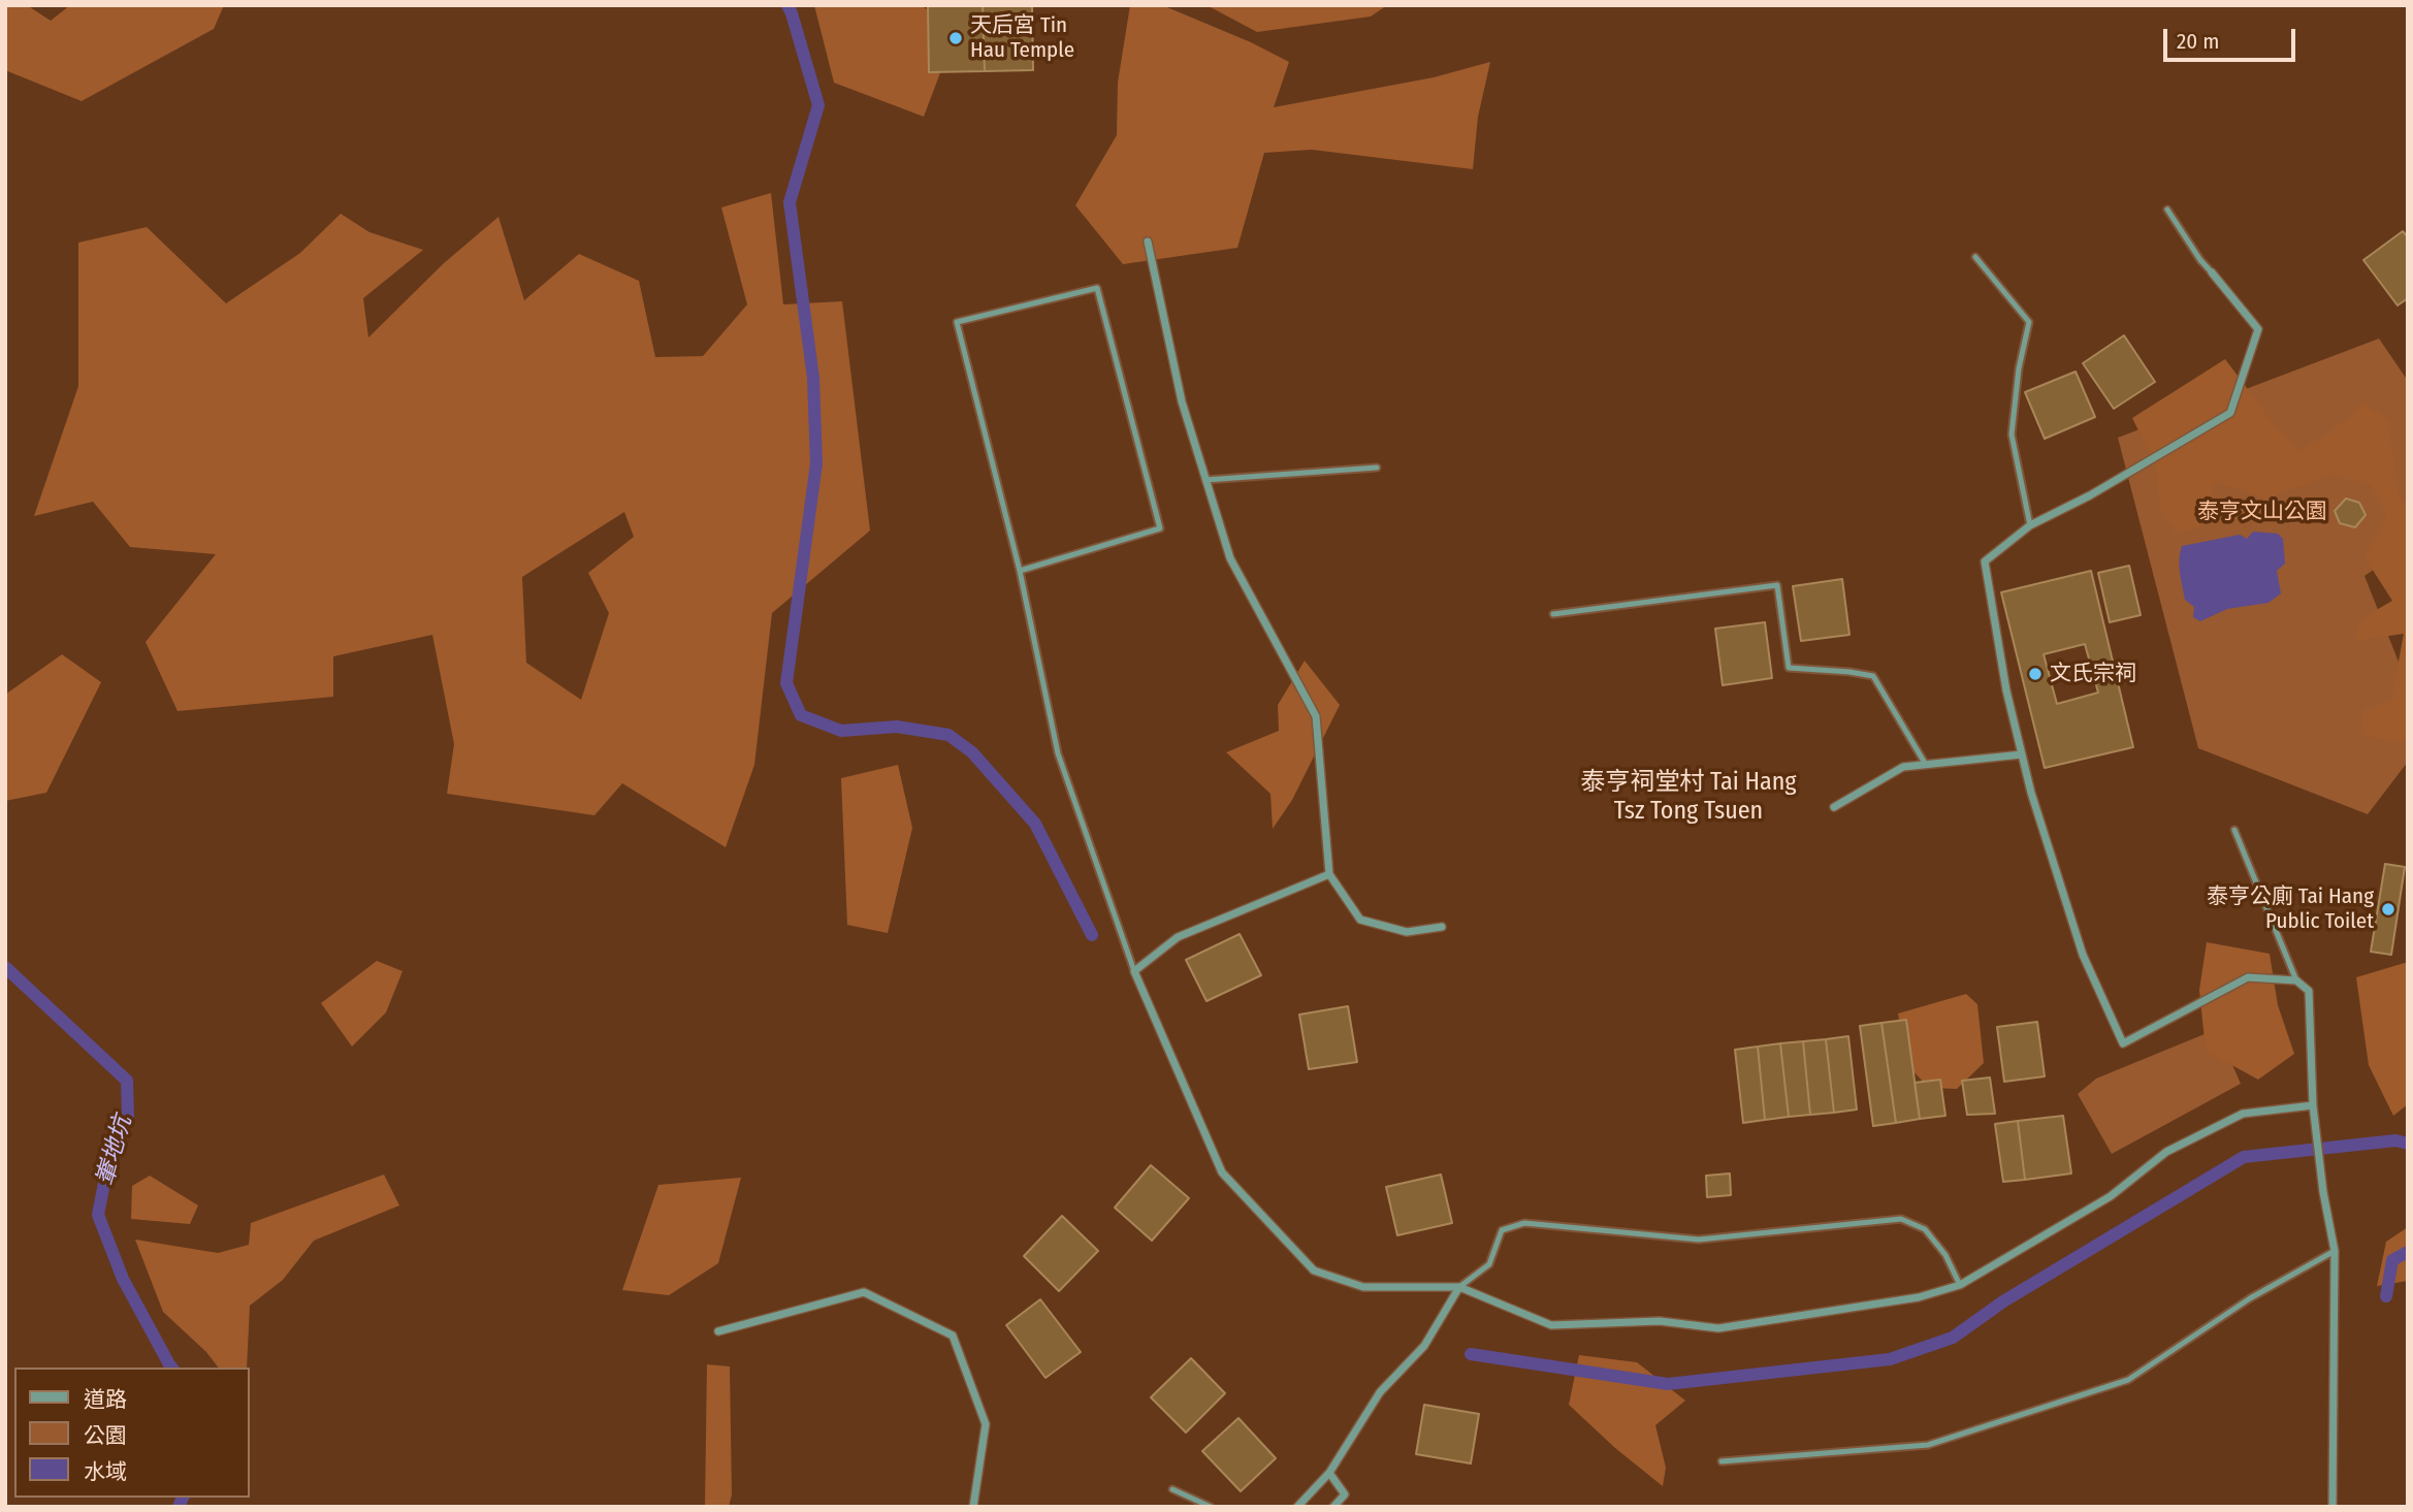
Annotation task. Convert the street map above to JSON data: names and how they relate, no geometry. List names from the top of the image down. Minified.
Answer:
{"districts":["泰亨祠堂村 Tai Hang Tsz Tong Tsuen"],"water":["輋地坑"],"parks":["泰亨文山公園"],"places":["天后宮 Tin Hau Temple","文氏宗祠","泰亨公廁 Tai Hang Public Toilet"],"legend":["道路","公園","水域"],"scale_bar":"20 m"}
